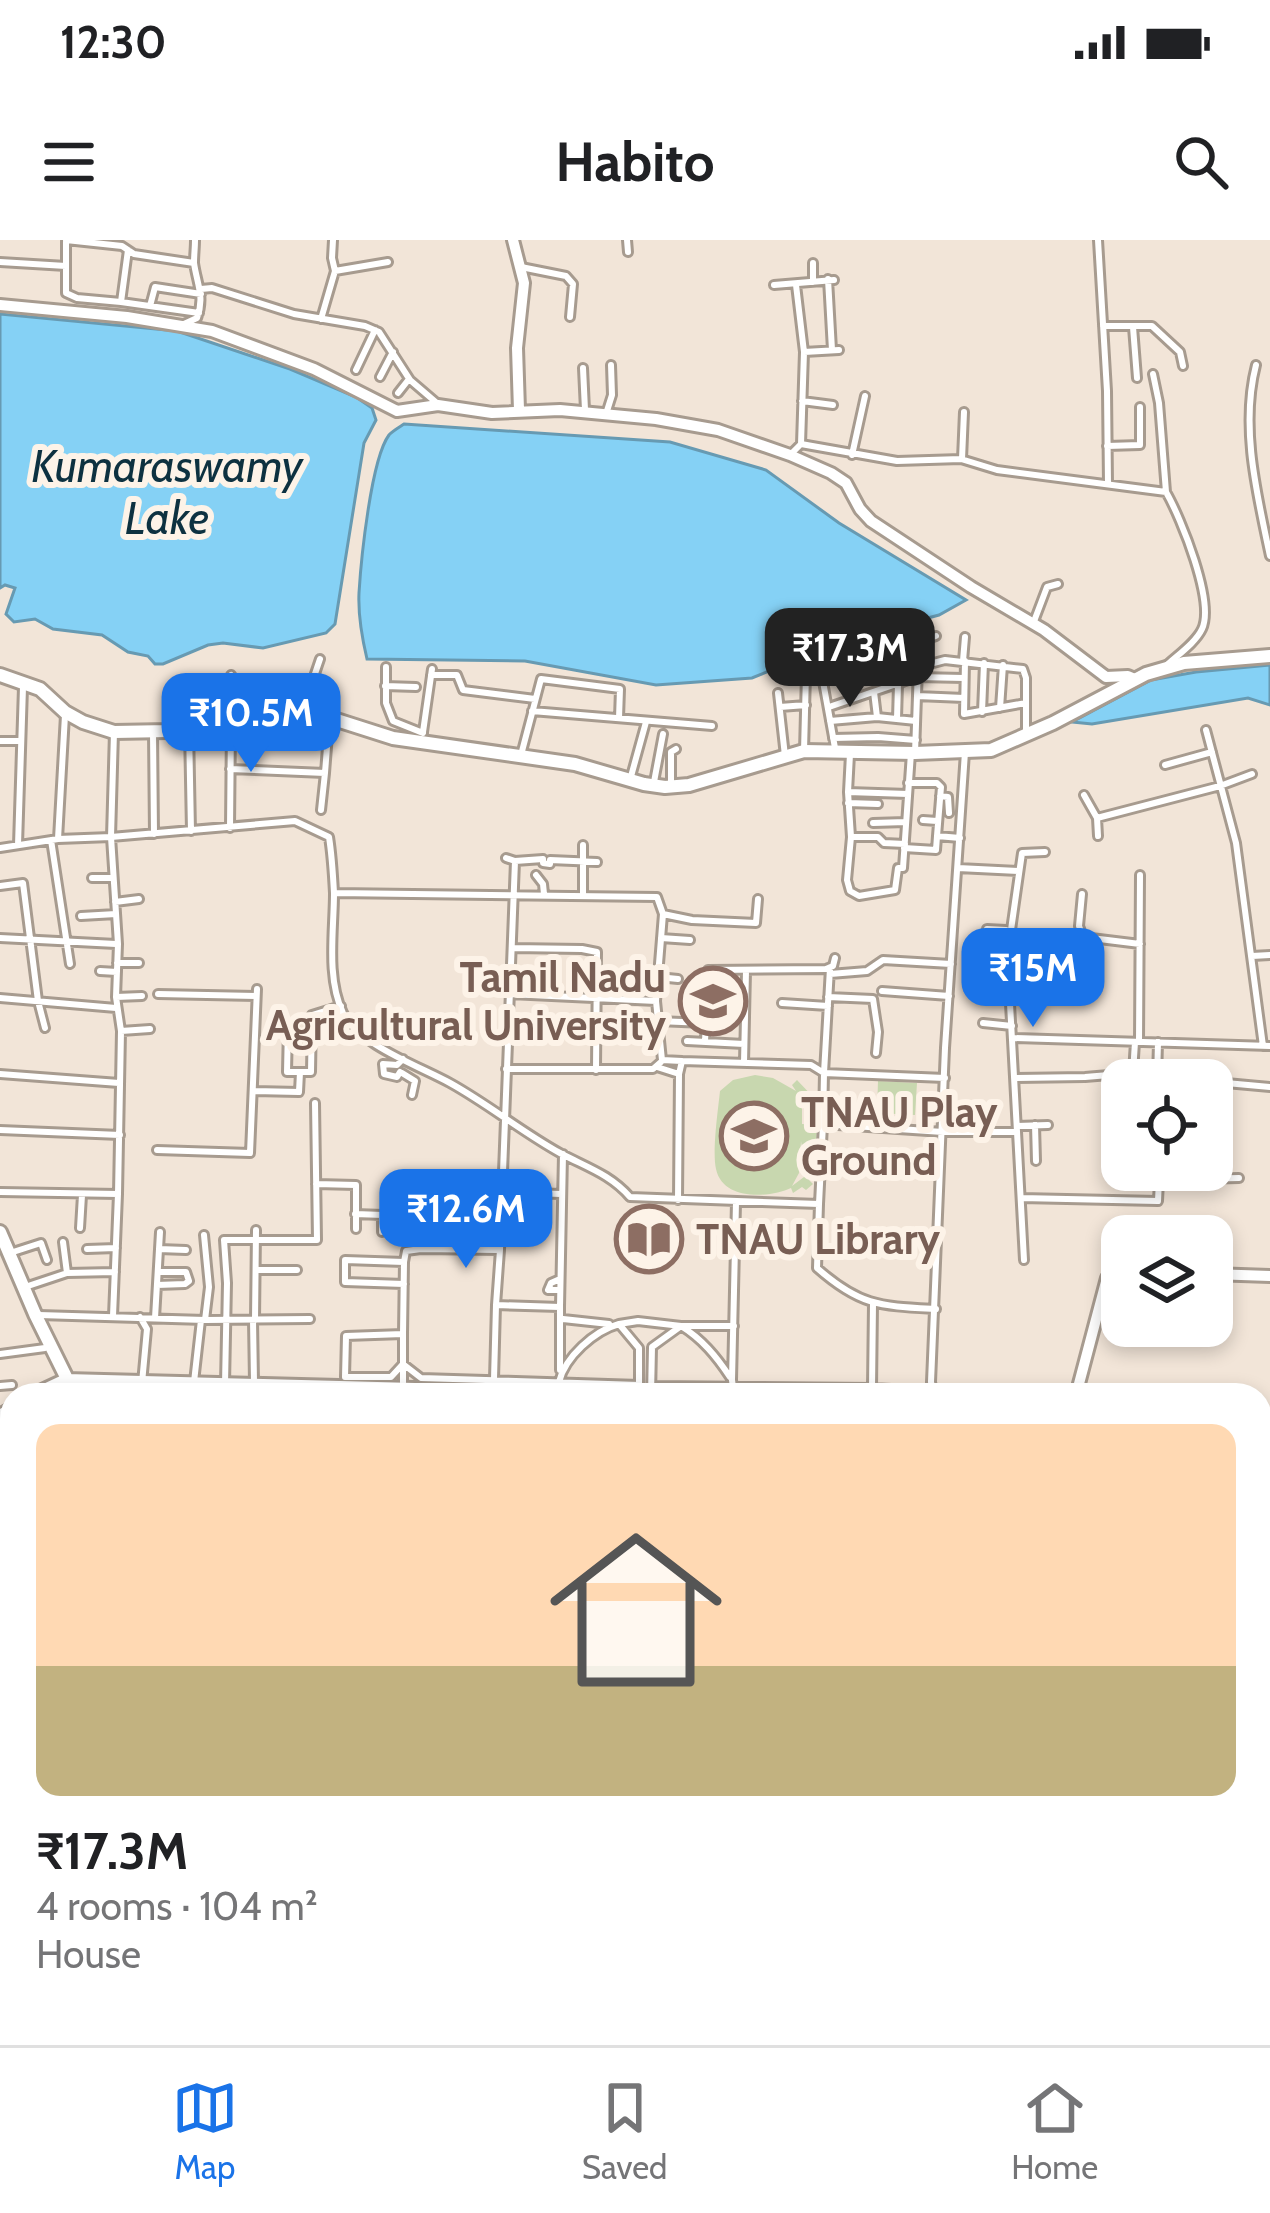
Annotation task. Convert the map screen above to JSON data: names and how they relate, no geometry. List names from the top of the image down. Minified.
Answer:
{"water":["Kumaraswamy Lake"],"places":{"school or university":["Tamil Nadu Agricultural University","TNAU Play Ground"],"library":["TNAU Library"]},"page":{"status":"12:30","header":"Habito","price":["₹17.3M","₹10.5M","₹15M","₹12.6M"],"list":[{"name":"₹17.3M","note":"4 rooms · 104 m² · House"}],"tabs":["Map","Saved","Home"]}}
